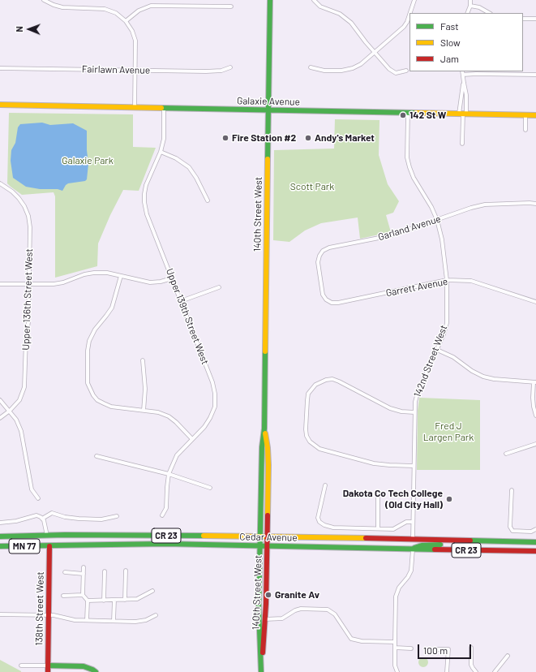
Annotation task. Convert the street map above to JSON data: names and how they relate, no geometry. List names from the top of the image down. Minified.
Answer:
{"streets":{"main road":["Galaxie Avenue","140th Street West","CR 23","Cedar Avenue","MN 77","138th Street West"],"street":["Fairlawn Avenue","Garland Avenue","Garrett Avenue","Upper 136th Street West","Upper 139th Street West","142nd Street West"]},"crossings":[["Galaxie Avenue","140th Street West"],["Galaxie Avenue","Upper 139th Street West"],["Galaxie Avenue","142nd Street West"],["140th Street West","Cedar Avenue"],["Garland Avenue","Garrett Avenue"],["Garland Avenue","142nd Street West"],["Garrett Avenue","142nd Street West"],["142nd Street West","Cedar Avenue"],["Cedar Avenue","138th Street West"]],"parks":["Galaxie Park","Scott Park","Fred J Largen Park"],"places":["142 St W","Fire Station #2","Andy's Market","Dakota Co Tech College (Old City Hall)","Granite Av"],"legend":["Fast","Slow","Jam"],"scale_bar":"100 m","north":"left"}
